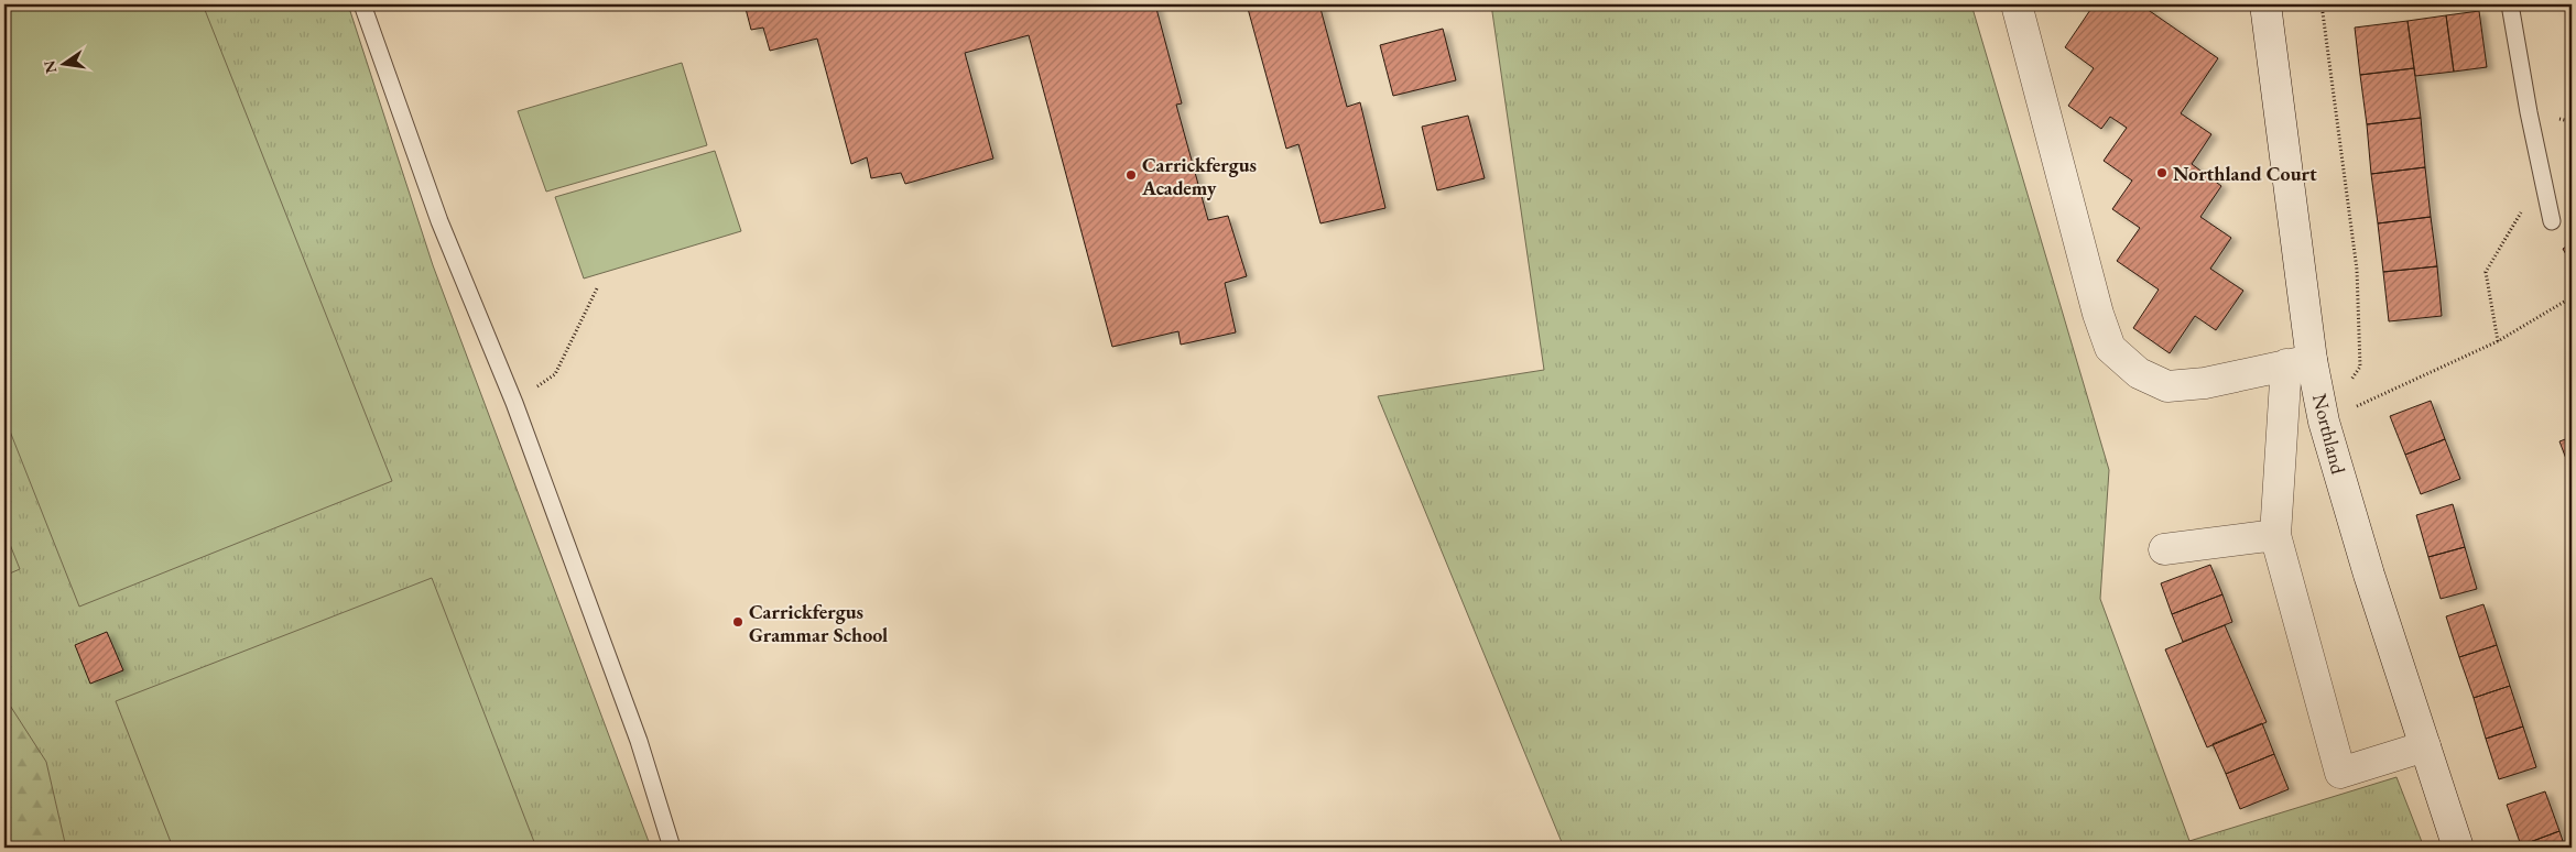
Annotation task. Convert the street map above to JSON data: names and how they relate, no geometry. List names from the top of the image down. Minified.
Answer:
{"streets":{"street":["Northland"]},"places":["Northland Court","Carrickfergus Academy","Carrickfergus Grammar School"],"north":"left"}
